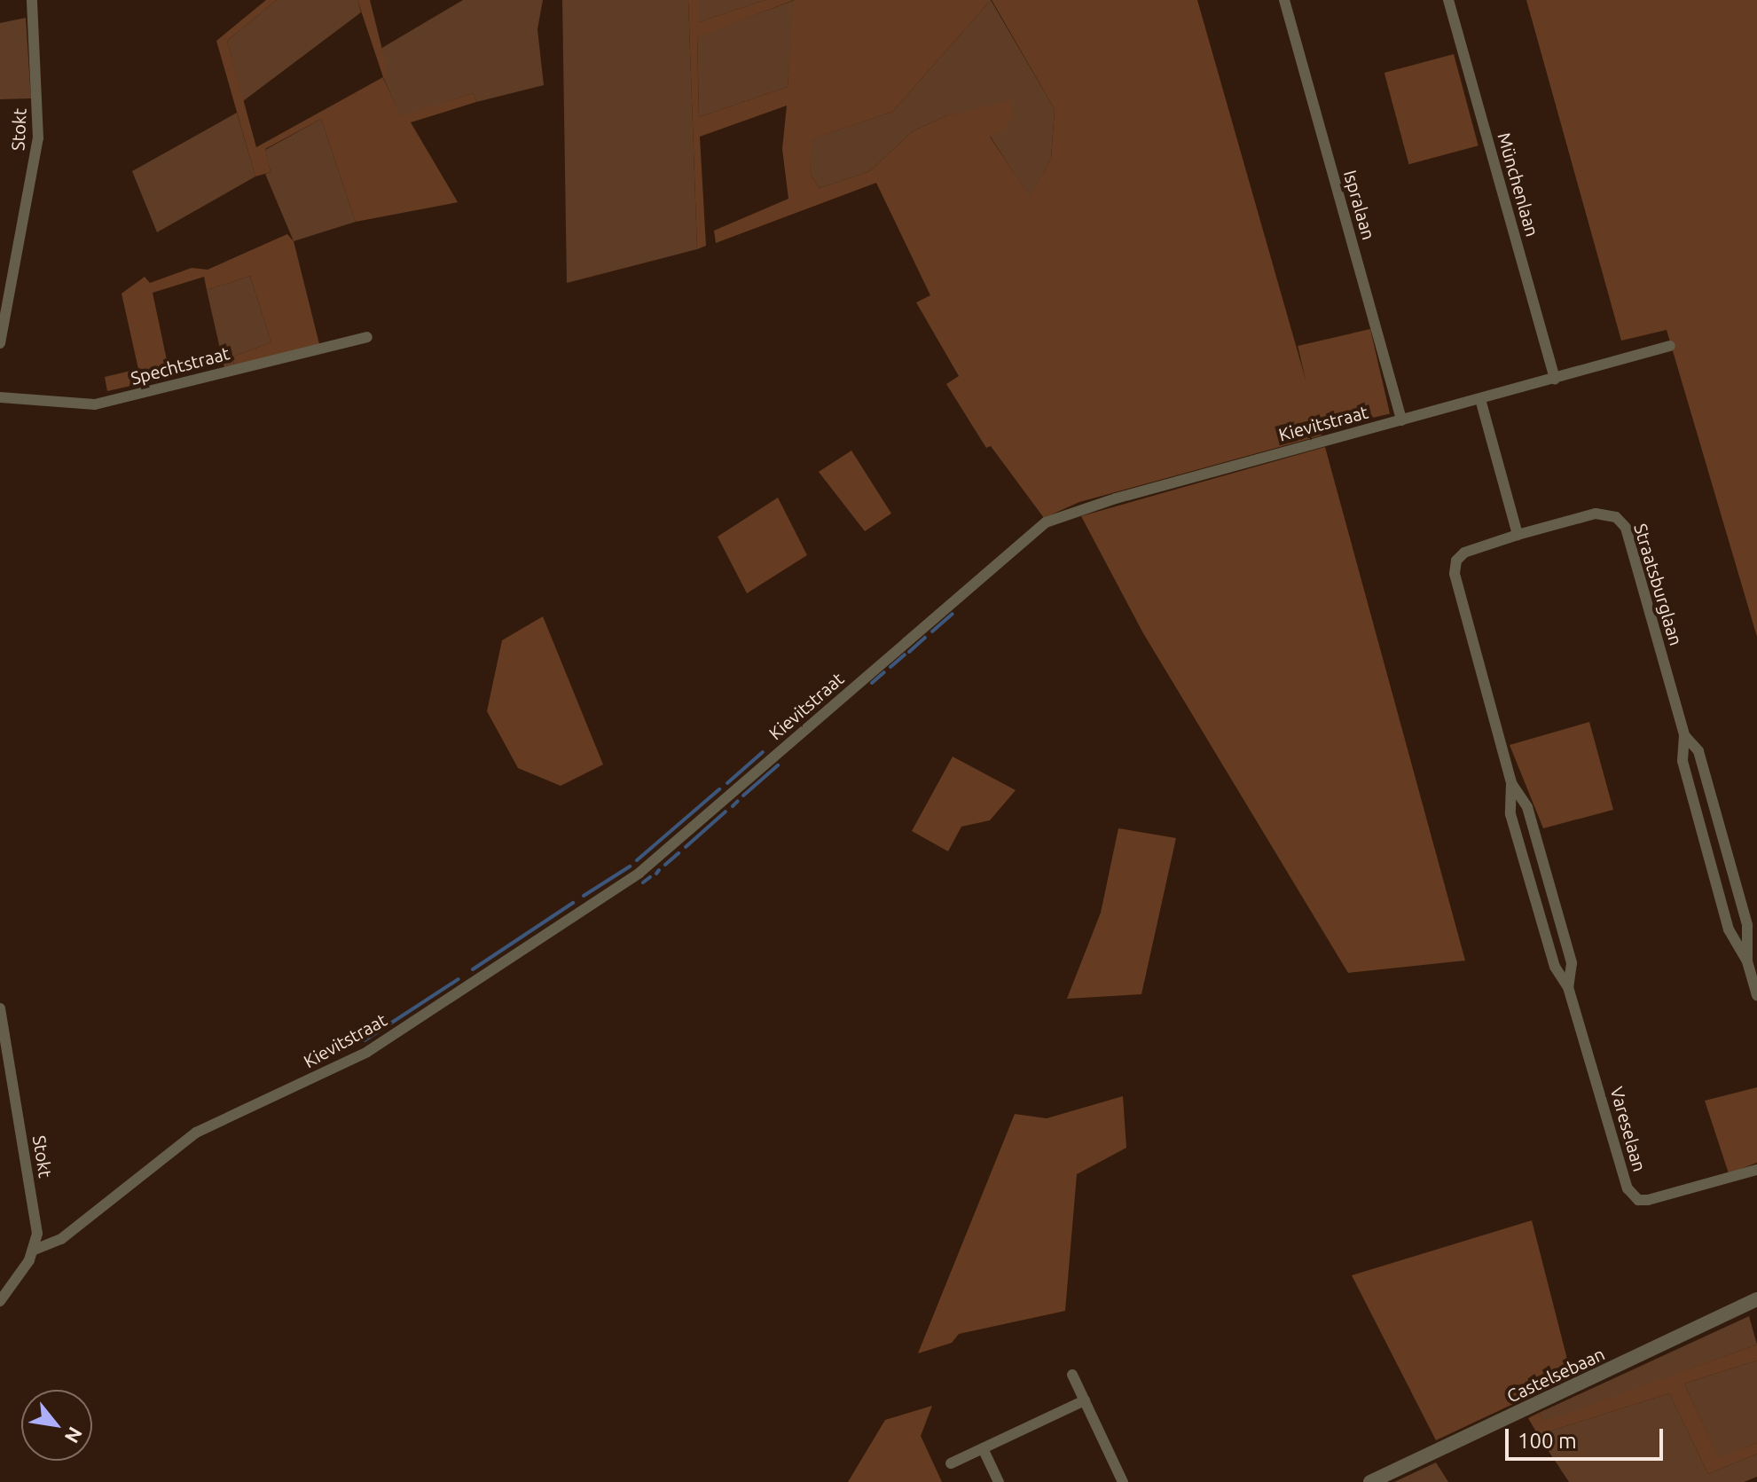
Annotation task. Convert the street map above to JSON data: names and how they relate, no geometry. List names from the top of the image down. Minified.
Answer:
{"streets":{"street":["Stokt","Münchenlaan","Ispralaan","Spechtstraat","Kievitstraat","Straatsburglaan","Vareselaan","Castelsebaan"]},"crossings":[["Stokt","Kievitstraat"],["Münchenlaan","Kievitstraat"],["Ispralaan","Kievitstraat"],["Straatsburglaan","Vareselaan"]],"scale_bar":"100 m","north":"bottom right"}
